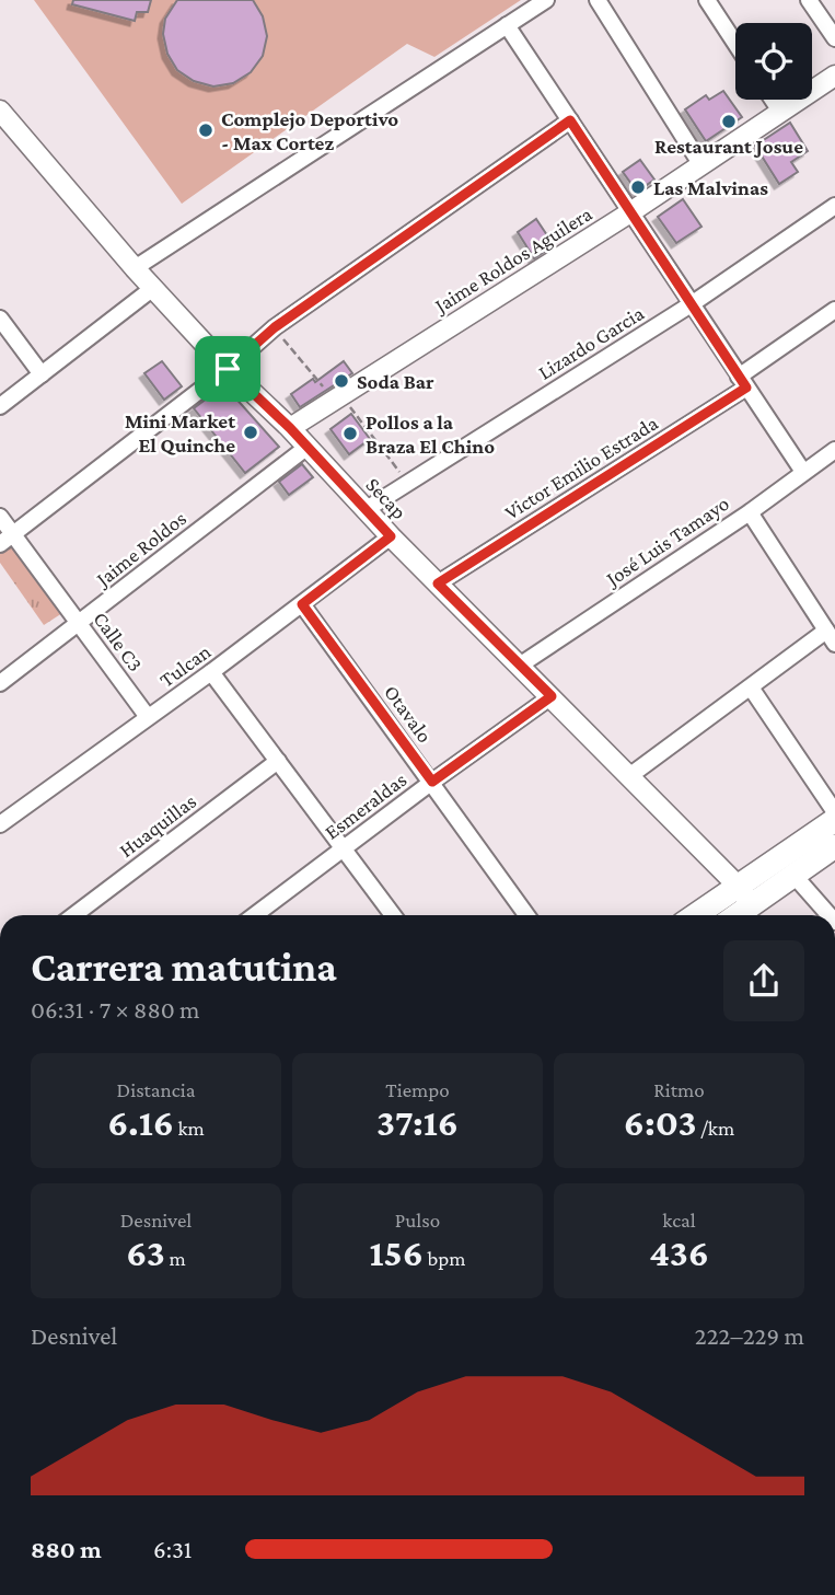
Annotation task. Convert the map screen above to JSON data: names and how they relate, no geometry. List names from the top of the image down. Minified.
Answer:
{"streets":{"street":["Jaime Roldos Aguilera","Lizardo Garcia","Victor Emilio Estrada","Secap","José Luis Tamayo","Jaime Roldos","Calle C3","Tulcan","Otavalo","Esmeraldas","Huaquillas"]},"crossings":[["Jaime Roldos Aguilera","Secap"],["Lizardo Garcia","Secap"],["Victor Emilio Estrada","Secap"],["Secap","José Luis Tamayo"],["Secap","Jaime Roldos"],["Secap","Tulcan"],["Secap","Esmeraldas"],["Jaime Roldos","Calle C3"],["Calle C3","Tulcan"],["Tulcan","Otavalo"],["Otavalo","Esmeraldas"]],"places":["Restaurant Josue","Complejo Deportivo - Max Cortez","Las Malvinas","Soda Bar","Mini Market El Quinche","Pollos a la Braza El Chino"],"page":{"heading":["Carrera matutina","06:31 · 7 × 880 m"],"stats":[["Distancia","6.16 km"],["Tiempo","37:16"],["Ritmo","6:03 /km"],["Desnivel","63 m"],["Pulso","156 bpm"],["kcal","436"]],"chart":["Desnivel","222–229 m"],"list":[{"name":"880 m","note":"6:31"}]}}
